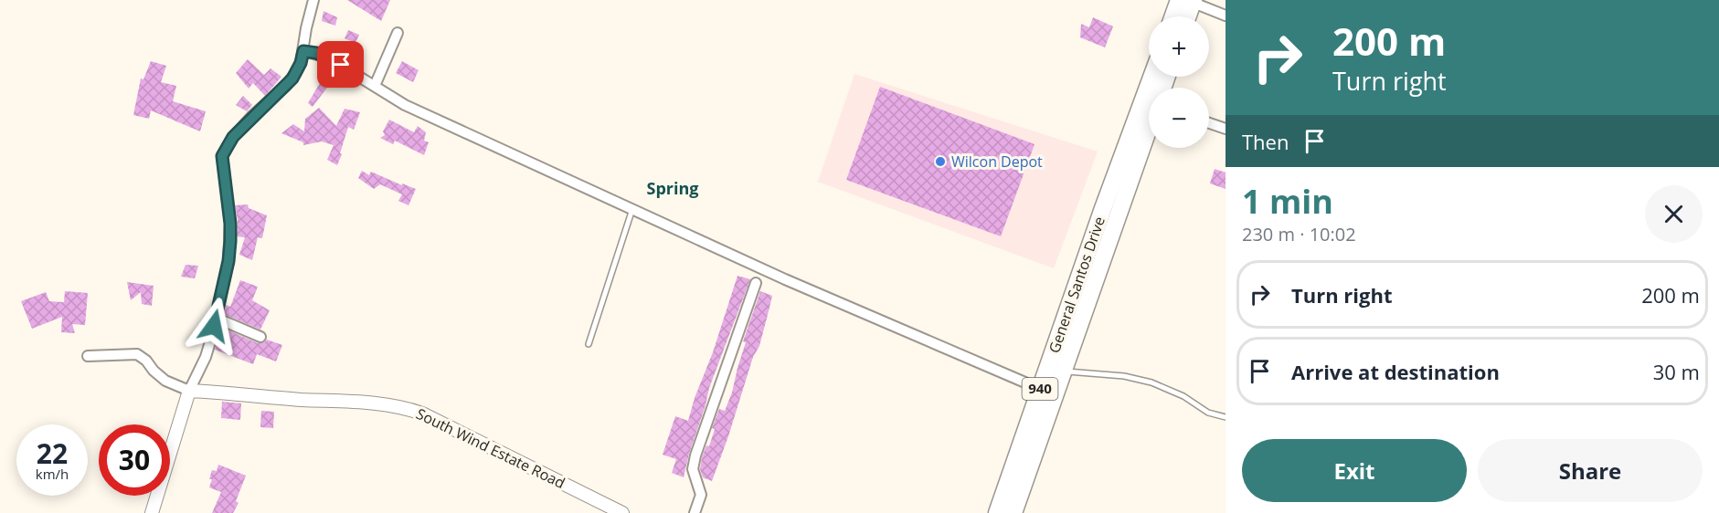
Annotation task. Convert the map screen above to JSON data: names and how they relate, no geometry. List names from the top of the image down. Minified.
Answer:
{"streets":{"highway":["General Santos Drive","940"],"street":["South Wind Estate Road"]},"districts":["Spring"],"places":["Wilcon Depot"],"page":{"turn":["200 m","Turn right"],"map_buttons":["+","−"],"then":"Then","heading":["1 min","230 m · 10:02"],"list":[{"name":"Turn right","value":"200 m"},{"name":"Arrive at destination","value":"30 m"}],"speed":"22 km/h","limit":"30","buttons":["Exit","Share"]}}
